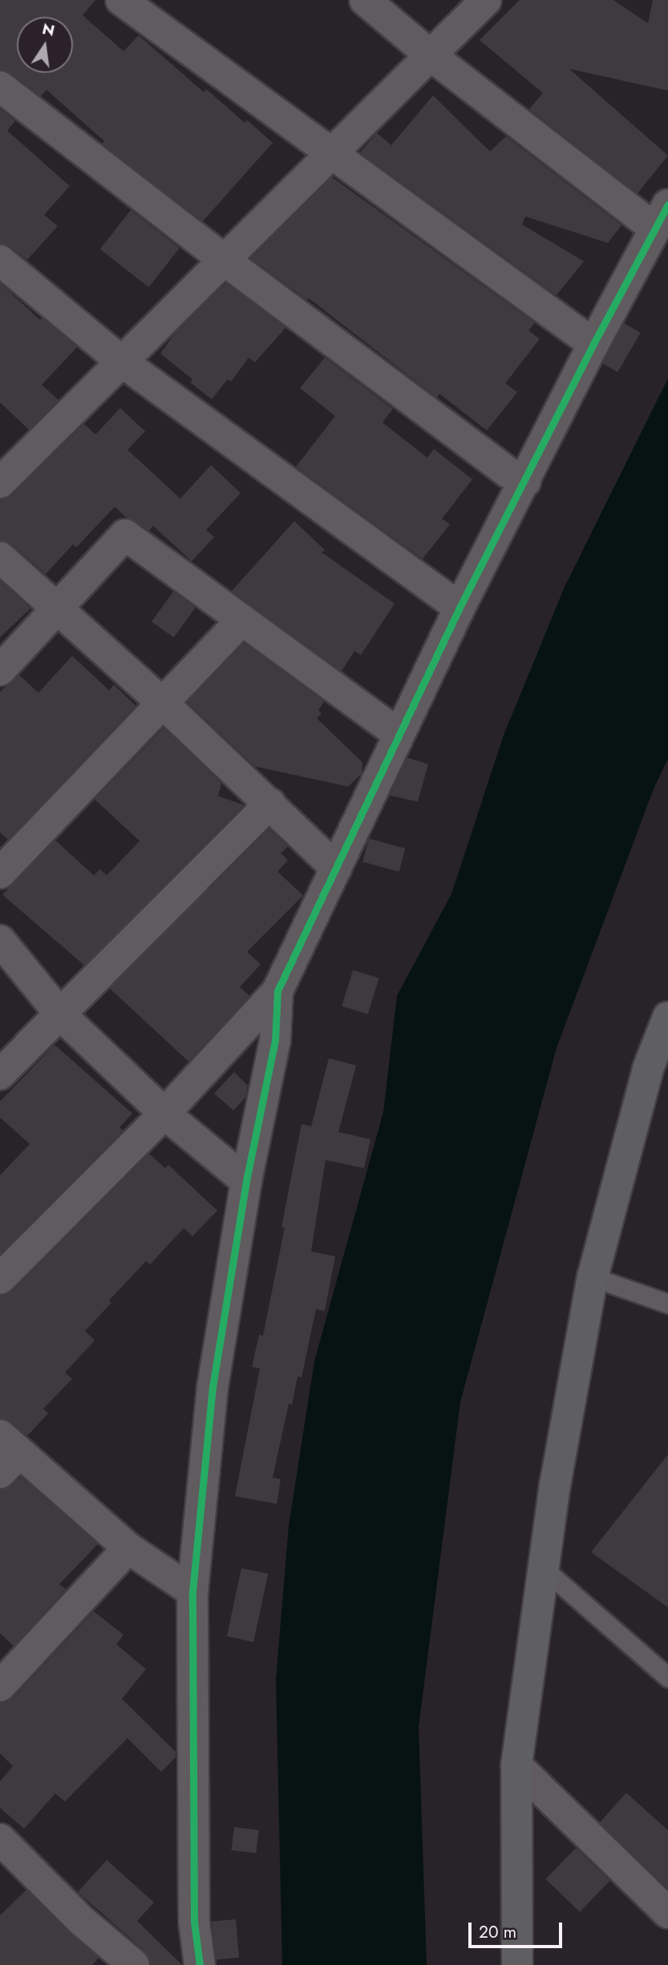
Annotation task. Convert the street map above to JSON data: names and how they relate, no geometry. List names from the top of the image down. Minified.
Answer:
{"scale_bar":"20 m","north":"top"}
